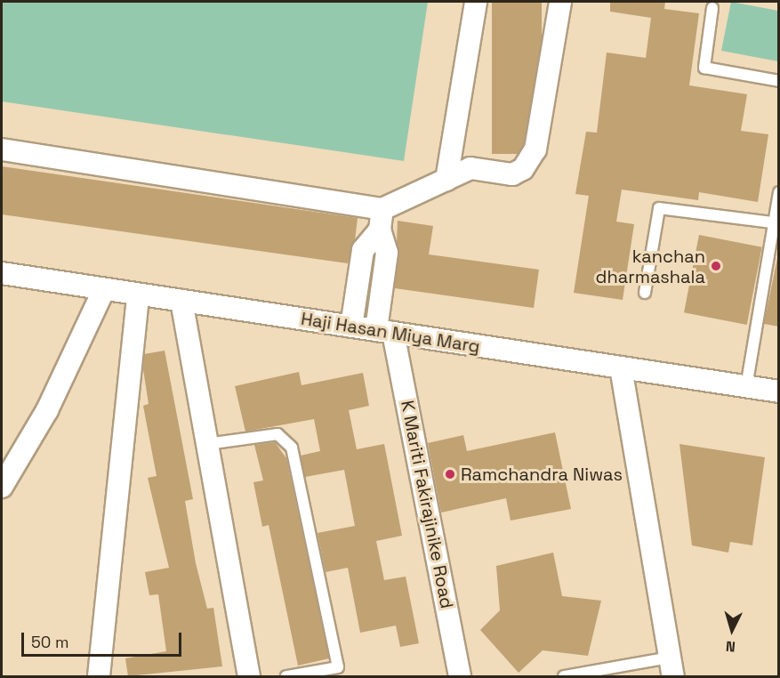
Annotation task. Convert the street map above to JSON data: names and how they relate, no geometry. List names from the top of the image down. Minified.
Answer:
{"streets":{"street":["Haji Hasan Miya Marg","K Mariti Fakirajinike Road"]},"crossings":[["Haji Hasan Miya Marg","K Mariti Fakirajinike Road"]],"places":["kanchan dharmashala","Ramchandra Niwas"],"scale_bar":"50 m","north":"bottom"}
